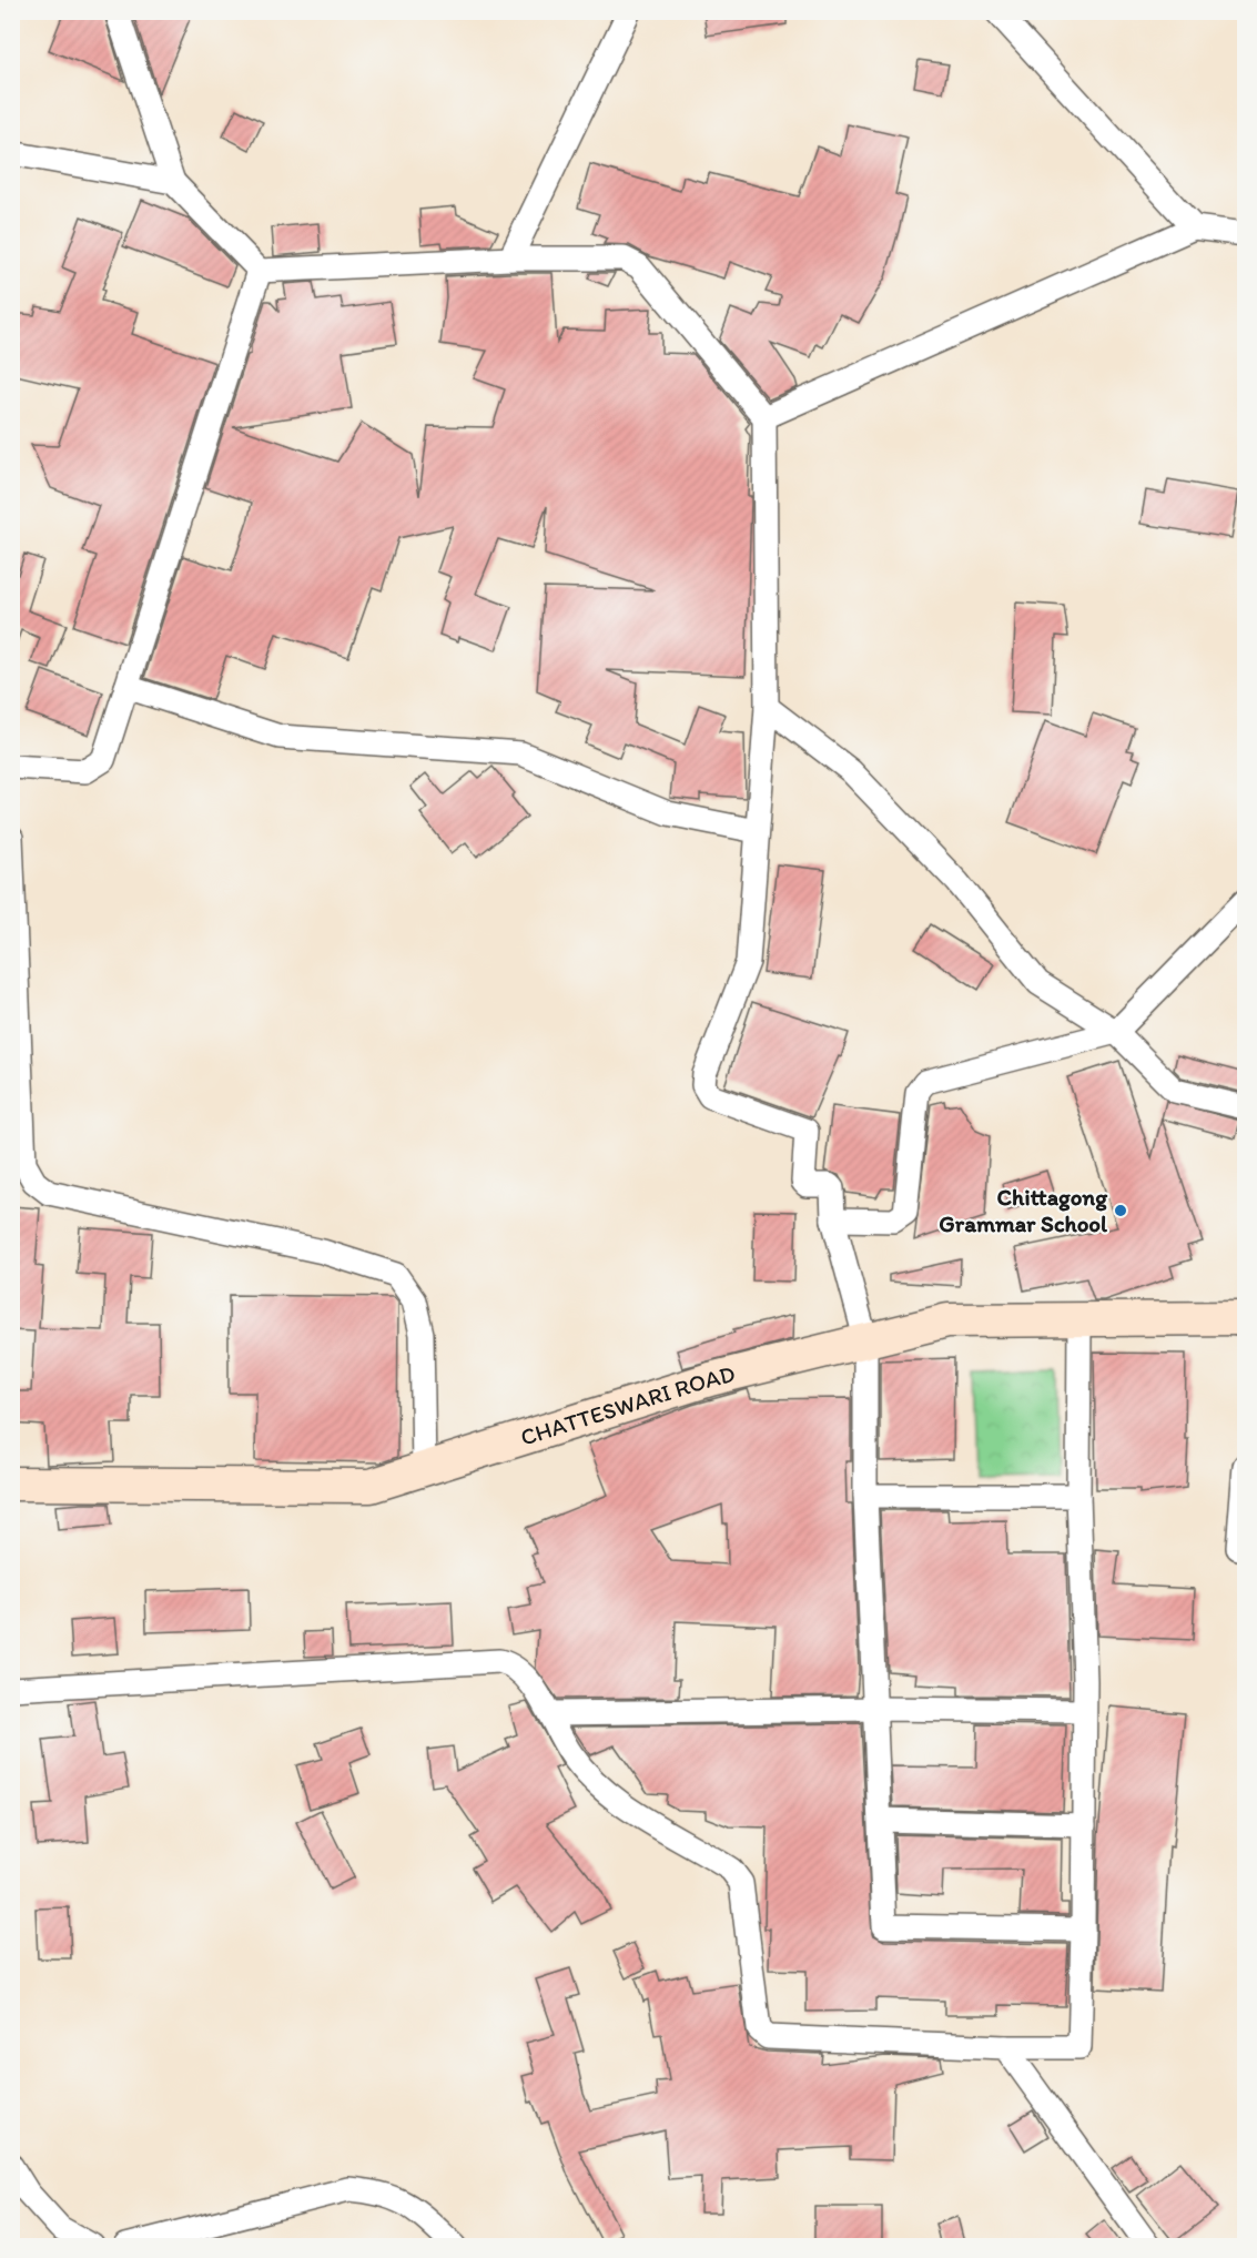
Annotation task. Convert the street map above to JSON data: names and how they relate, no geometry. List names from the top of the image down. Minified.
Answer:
{"streets":{"main road":["CHATTESWARI ROAD"]},"places":["Chittagong Grammar School"]}
